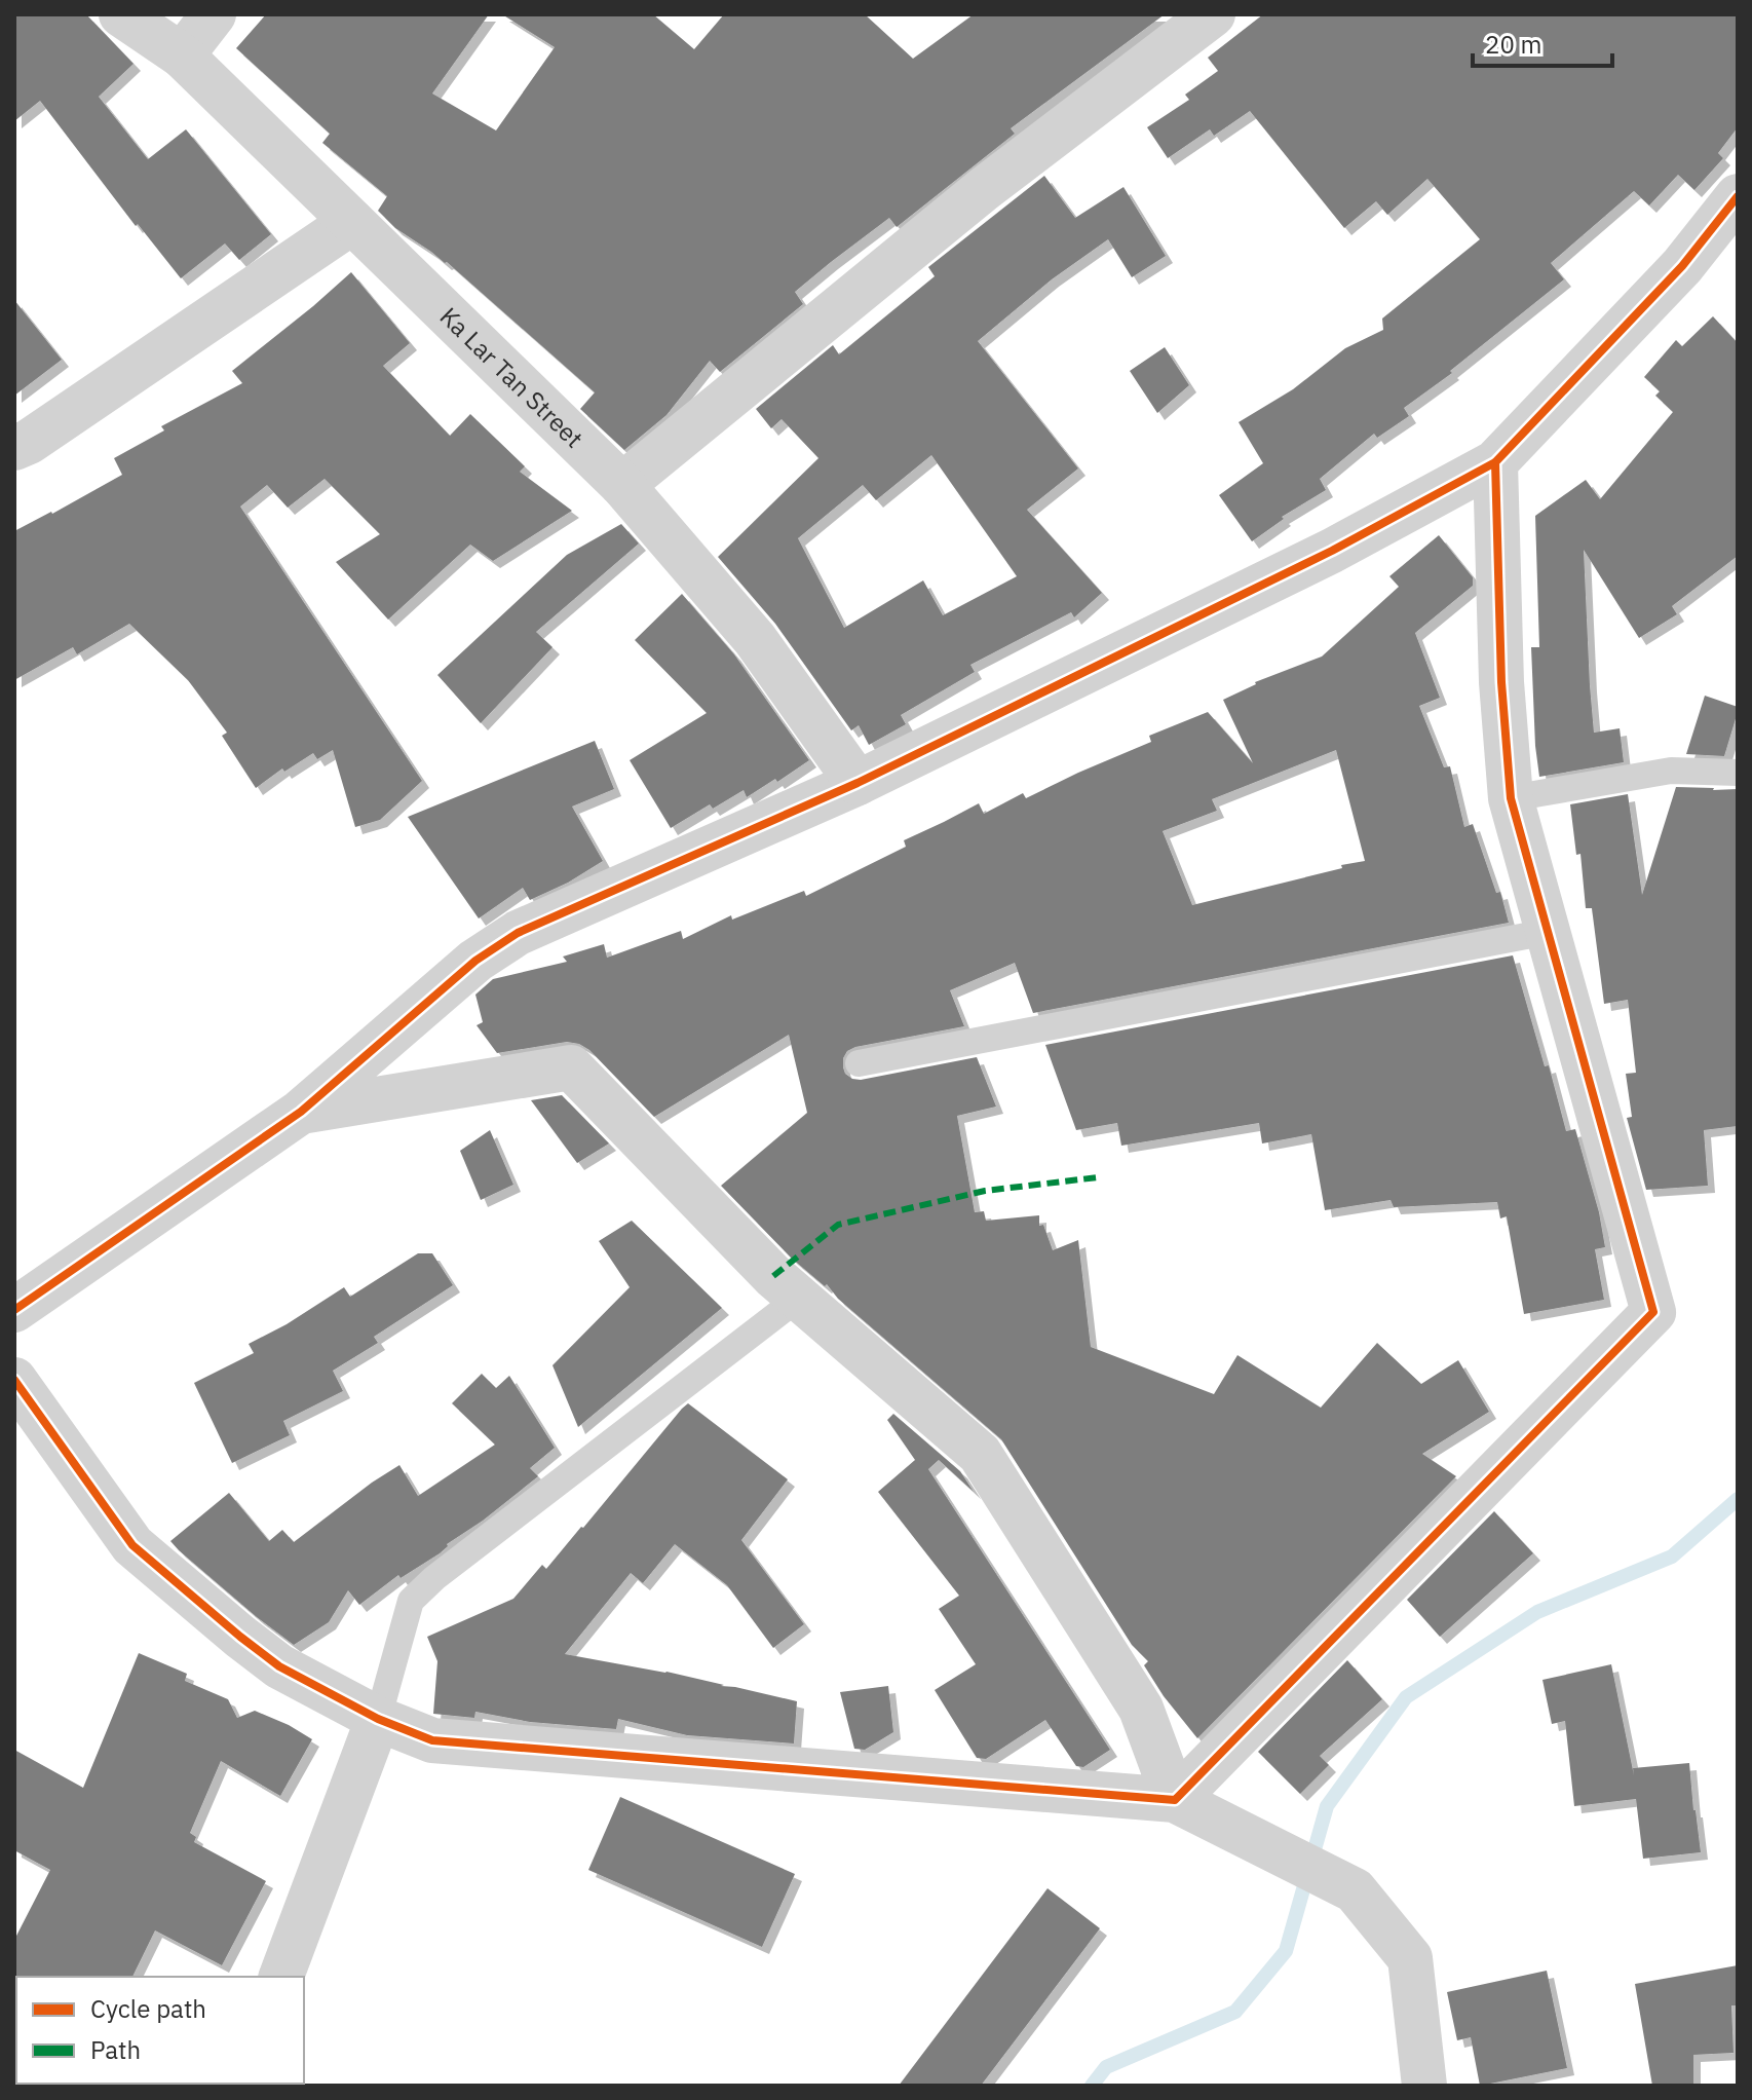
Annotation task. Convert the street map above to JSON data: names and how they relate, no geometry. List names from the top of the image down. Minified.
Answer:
{"streets":{"street":["Ka Lar Tan Street"]},"legend":["Cycle path","Path"],"scale_bar":"20 m"}
